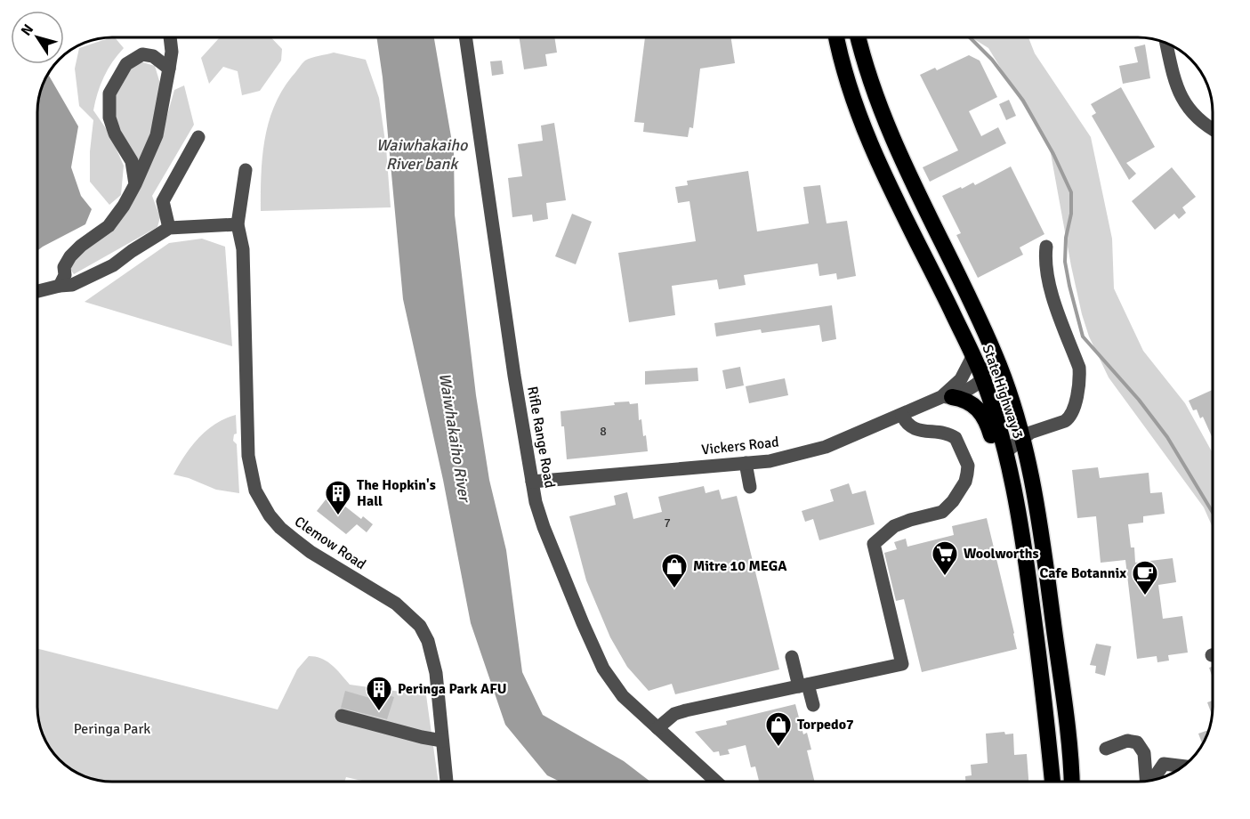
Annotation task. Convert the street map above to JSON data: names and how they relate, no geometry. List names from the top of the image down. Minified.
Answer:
{"streets":{"highway":["State Highway 3"],"street":["Rifle Range Road","Vickers Road","Clemow Road"]},"crossings":[["State Highway 3","Vickers Road"],["Rifle Range Road","Vickers Road"]],"water":["Waiwhakaiho River bank","Waiwhakaiho River"],"parks":["Peringa Park"],"places":{"building":["The Hopkin's Hall","Peringa Park AFU"],"supermarket":["Woolworths"],"shop":["Mitre 10 MEGA","Torpedo7"],"cafe":["Cafe Botannix"]},"house_numbers":["8","7"],"north":"top left"}
